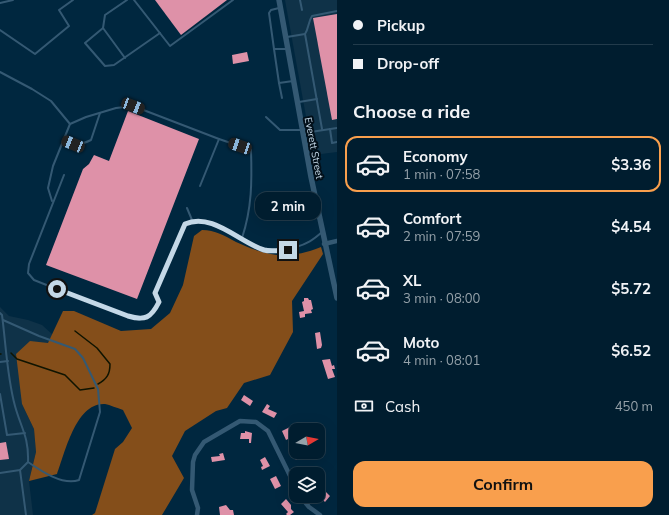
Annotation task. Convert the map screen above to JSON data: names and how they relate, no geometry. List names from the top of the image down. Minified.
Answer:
{"streets":{"street":["Everett Street"]},"north":"right","page":{"banner":["Pickup","Drop-off"],"heading":"Choose a ride","list":[{"name":"Economy","note":"1 min · 07:58","value":"$3.36"},{"name":"Comfort","note":"2 min · 07:59","value":"$4.54"},{"name":"XL","note":"3 min · 08:00","value":"$5.72"},{"name":"Moto","note":"4 min · 08:01","value":"$6.52"}],"bubble":"2 min","pay":["Cash","450 m"],"buttons":"Confirm"}}
